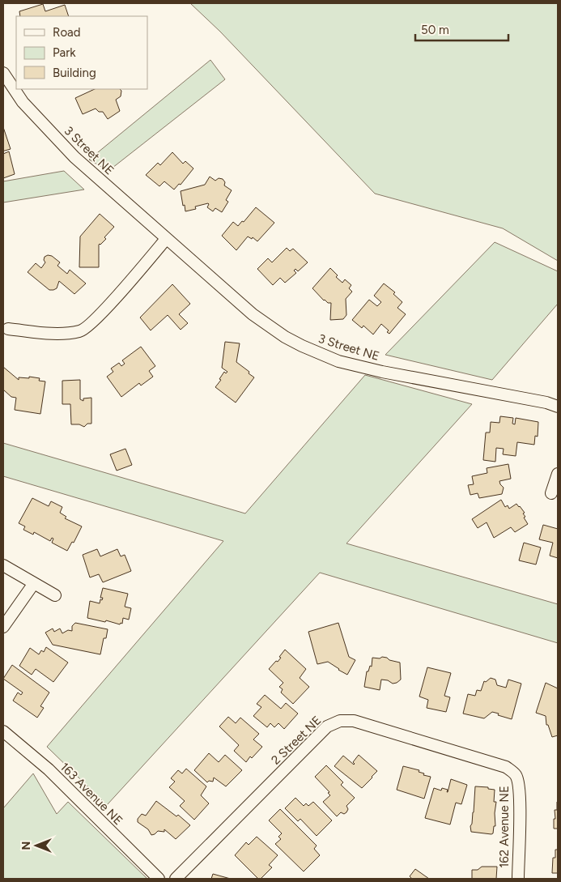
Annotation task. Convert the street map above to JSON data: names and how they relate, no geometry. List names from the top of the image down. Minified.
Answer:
{"streets":{"street":["3 Street NE","2 Street NE","163 Avenue NE","162 Avenue NE"]},"crossings":[["2 Street NE","162 Avenue NE"]],"legend":["Road","Park","Building"],"scale_bar":"50 m","north":"left"}
